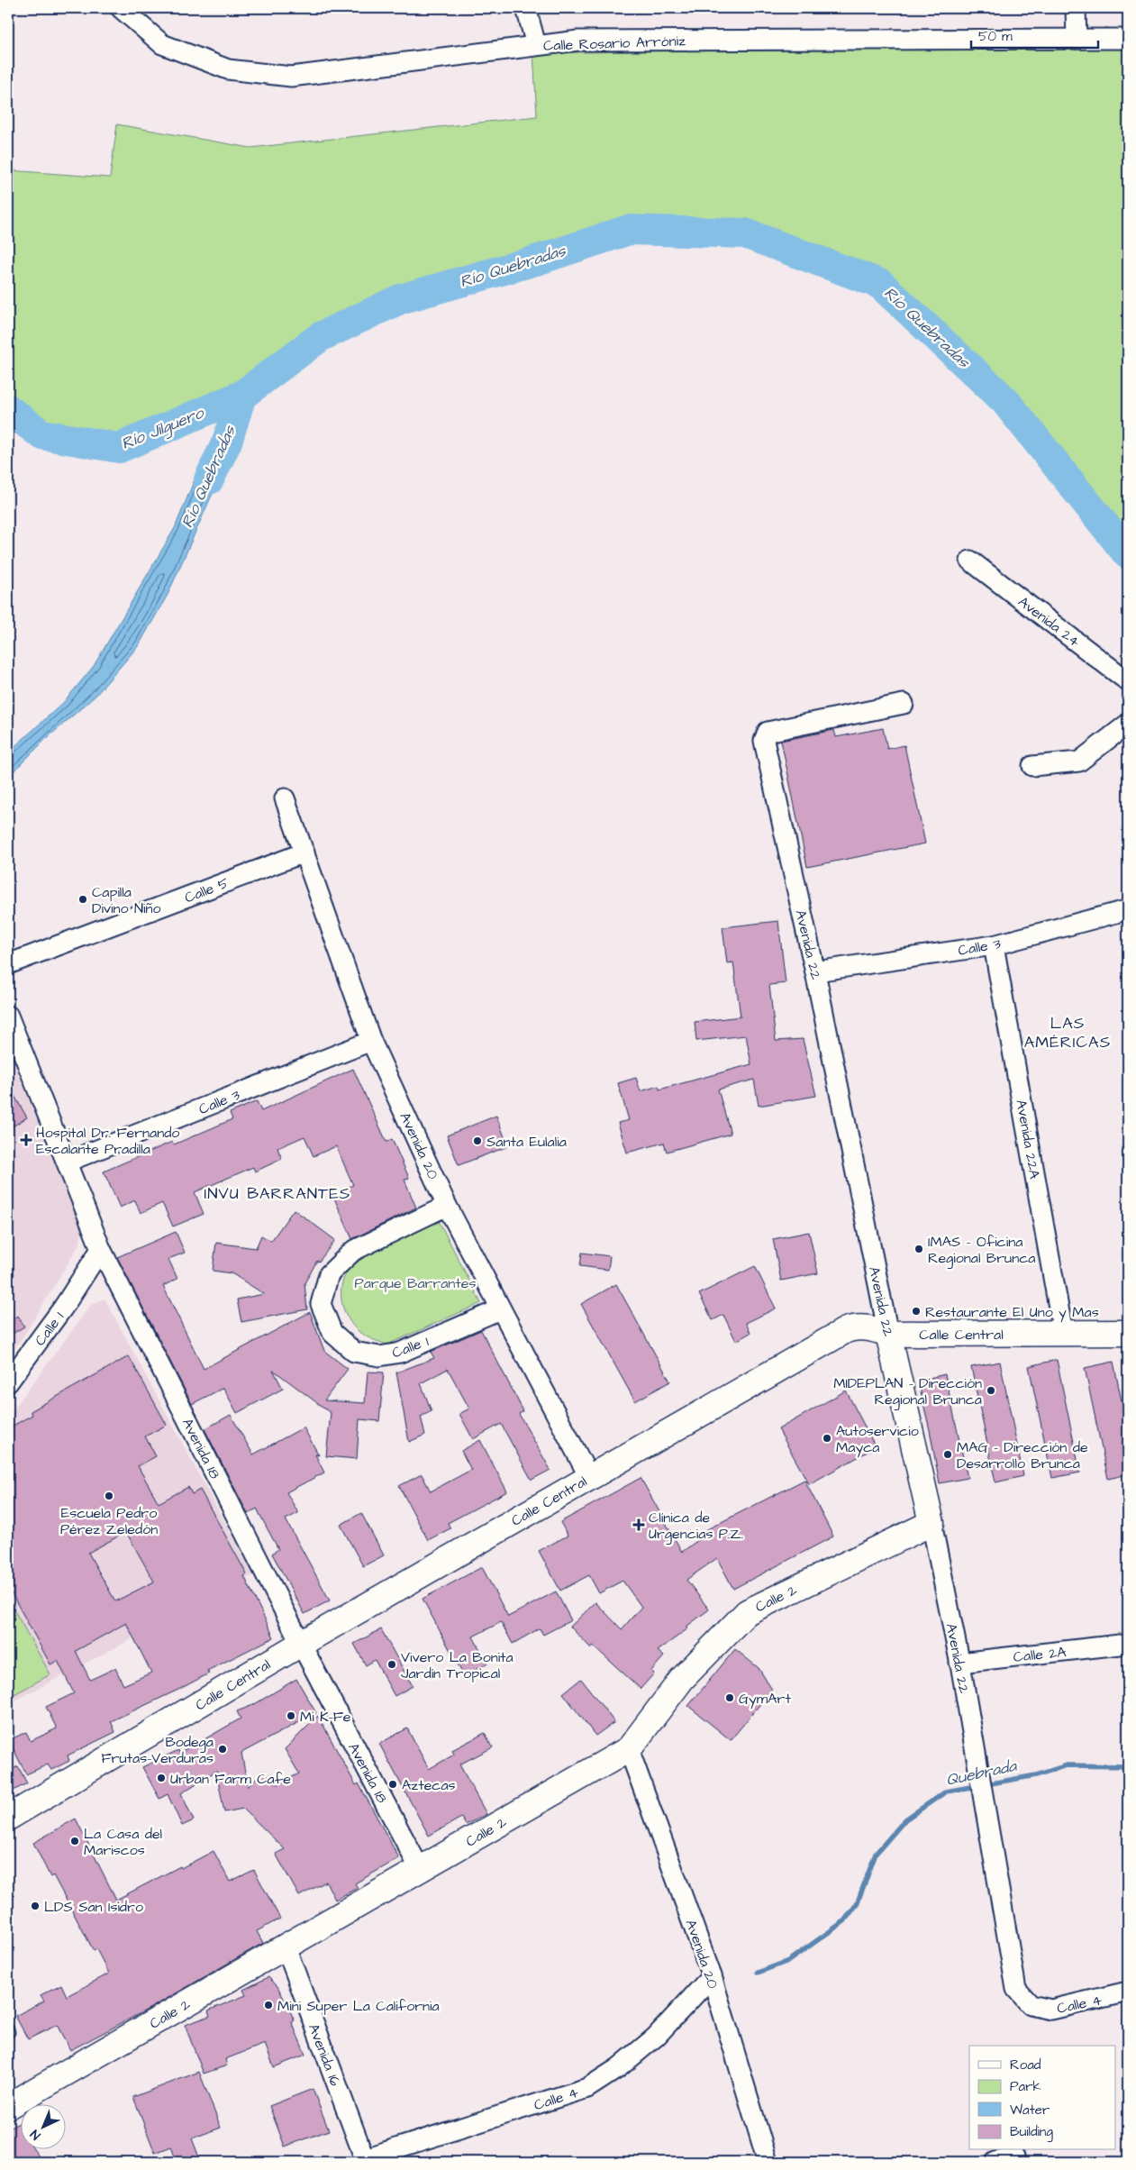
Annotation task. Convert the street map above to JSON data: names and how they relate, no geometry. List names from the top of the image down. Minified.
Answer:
{"streets":{"main road":["Avenida 22","Calle Central","Calle 2"],"street":["Calle Rosario Arróniz","Avenida 24","Calle 5","Calle 3","Avenida 22A","Avenida 20","Calle 1","Avenida 18","Calle 2A","Calle 4","Avenida 16"]},"crossings":[["Calle 5","Avenida 20"],["Avenida 22","Calle 3"],["Avenida 22","Calle Central"],["Avenida 22","Calle 2"],["Avenida 22","Calle 2A"],["Avenida 22","Calle 4"],["Calle 3","Avenida 22A"],["Calle 3","Avenida 20"],["Calle 3","Avenida 18"],["Avenida 22A","Calle Central"],["Avenida 20","Calle 1"],["Avenida 20","Calle Central"],["Avenida 20","Calle 2"],["Avenida 20","Calle 4"],["Calle 1","Avenida 18"],["Calle Central","Avenida 18"],["Avenida 18","Calle 2"],["Calle 2","Avenida 16"],["Calle 4","Avenida 16"]],"districts":["LAS AMÉRICAS","INVU BARRANTES"],"water":["Río Quebradas","Río Jilguero","Quebrada"],"parks":["Parque Barrantes"],"places":{"other":["Capilla Divino Niño","Santa Eulalia","IMAS - Oficina Regional Brunca","Restaurante El Uno y Mas","MIDEPLAN - Dirección Regional Brunca","Autoservicio Mayca","MAG - Dirección de Desarrollo Brunca","Escuela Pedro Pérez Zeledón","Vivero La Bonita Jardín Tropical","GymArt","Mi K-Fe","Bodega Frutas-Verduras","Urban Farm Cafe","Aztecas","La Casa del Mariscos","LDS San Isidro","Mini Super La California"],"health":["Hospital Dr. Fernando Escalante Pradilla","Clínica de Urgencias P.Z."]},"legend":["Road","Park","Water","Building"],"scale_bar":"50 m","north":"bottom left"}
